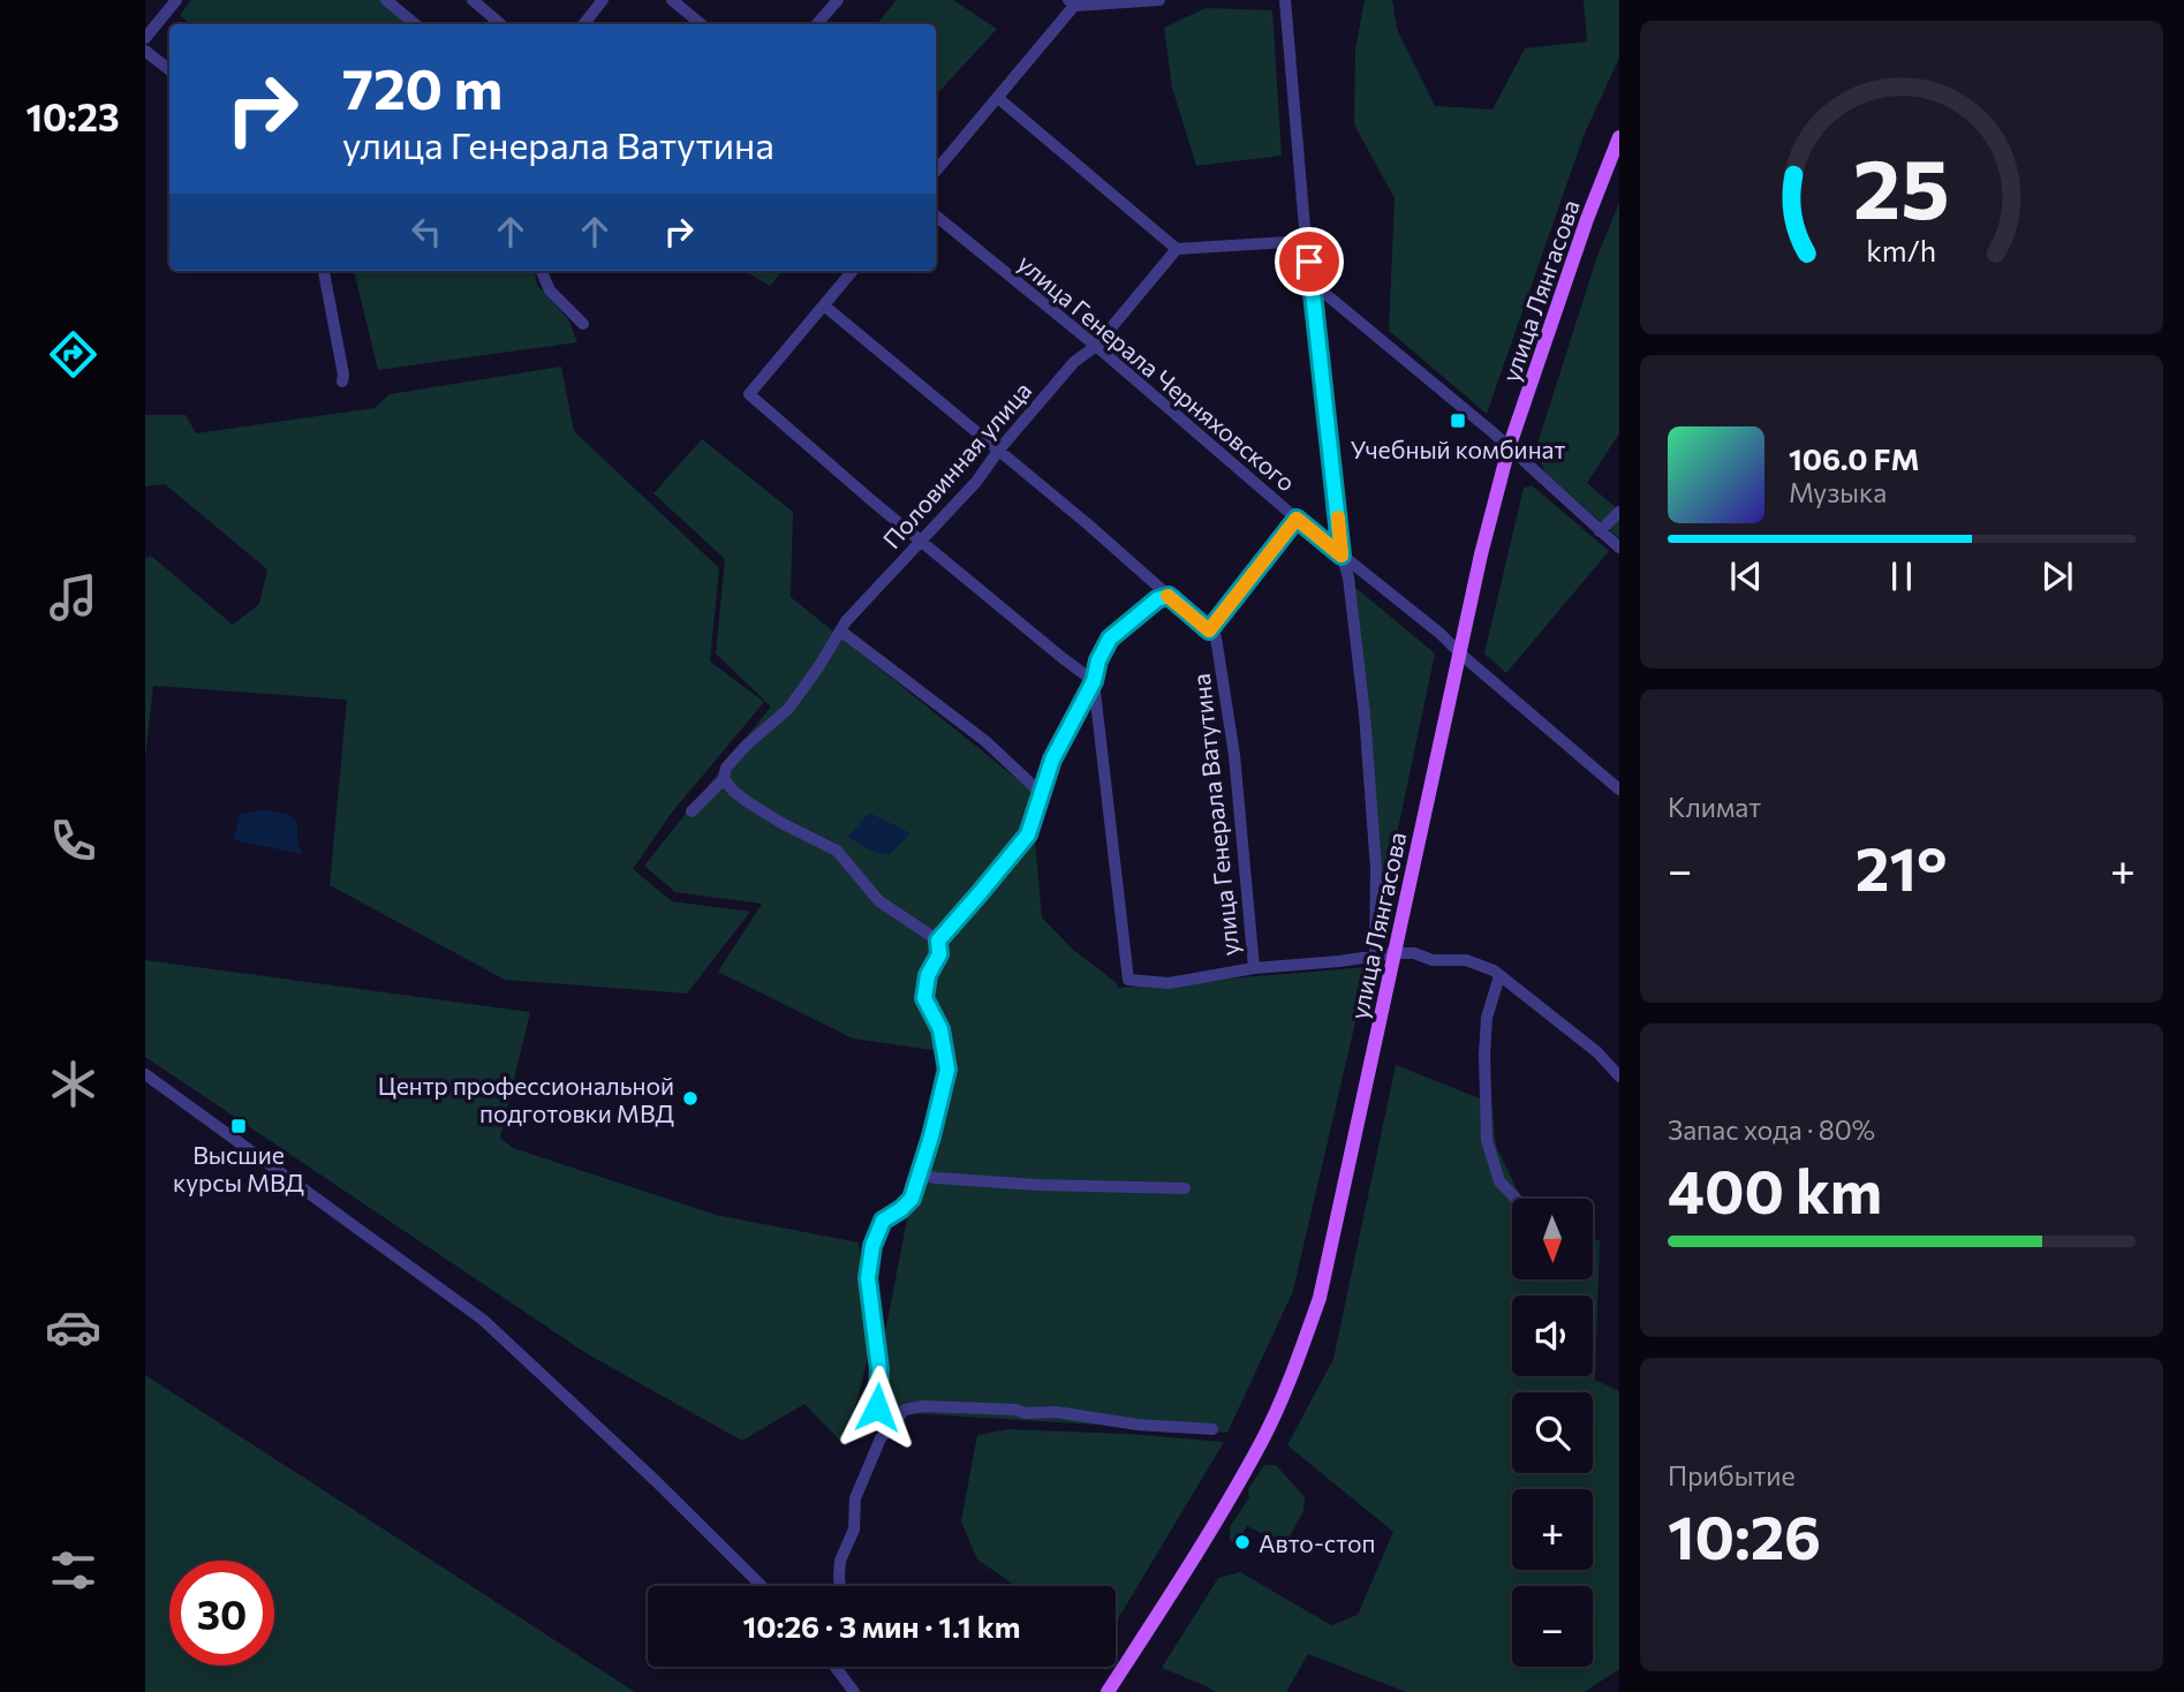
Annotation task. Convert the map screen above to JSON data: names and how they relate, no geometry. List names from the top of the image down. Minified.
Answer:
{"streets":{"main road":["улица Лянгасова"],"street":["улица Генерала Черняховского","Половинная улица","улица Генерала Ватутина"]},"crossings":[["улица Лянгасова","улица Генерала Черняховского"],["улица Генерала Черняховского","Половинная улица"]],"places":{"transit":["Учебный комбинат","Высшие курсы МВД"],"other":["Центр профессиональной подготовки МВД","Авто-стоп"]},"north":"bottom","page":{"tabs":"10:23","turn":["720 m","улица Генерала Ватутина"],"song":["106.0 FM","Музыка"],"tile":["Климат",["Запас хода · 80%","400 km"],["Прибытие","10:26"]],"heat":["−","21°","+"],"map_buttons":["+","−"],"limit":"30","trip":"10:26 · 3 мин · 1.1 km","gauge":["25","km/h"]}}
